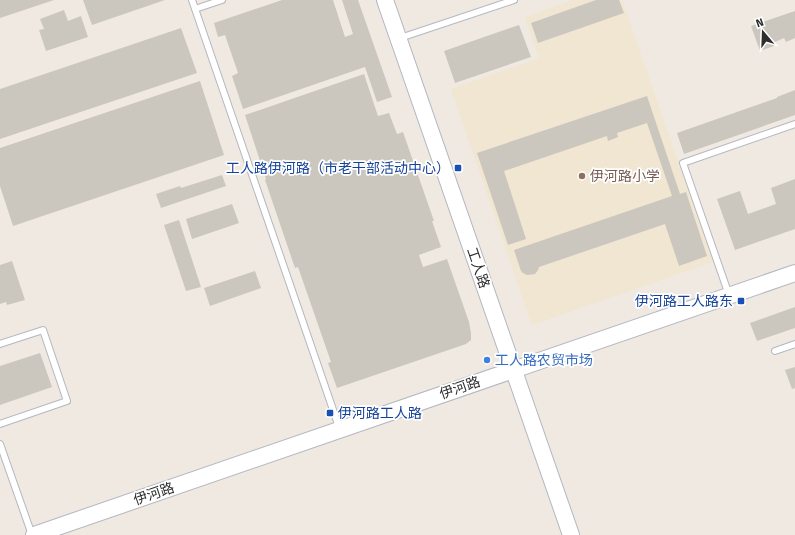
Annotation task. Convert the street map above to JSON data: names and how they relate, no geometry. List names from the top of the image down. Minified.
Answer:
{"streets":{"street":["工人路","伊河路"]},"crossings":[["工人路","伊河路"]],"places":{"transit":["工人路伊河路（市老干部活动中心）","伊河路工人路东","伊河路工人路"],"other":["伊河路小学","工人路农贸市场"]},"north":"top"}
